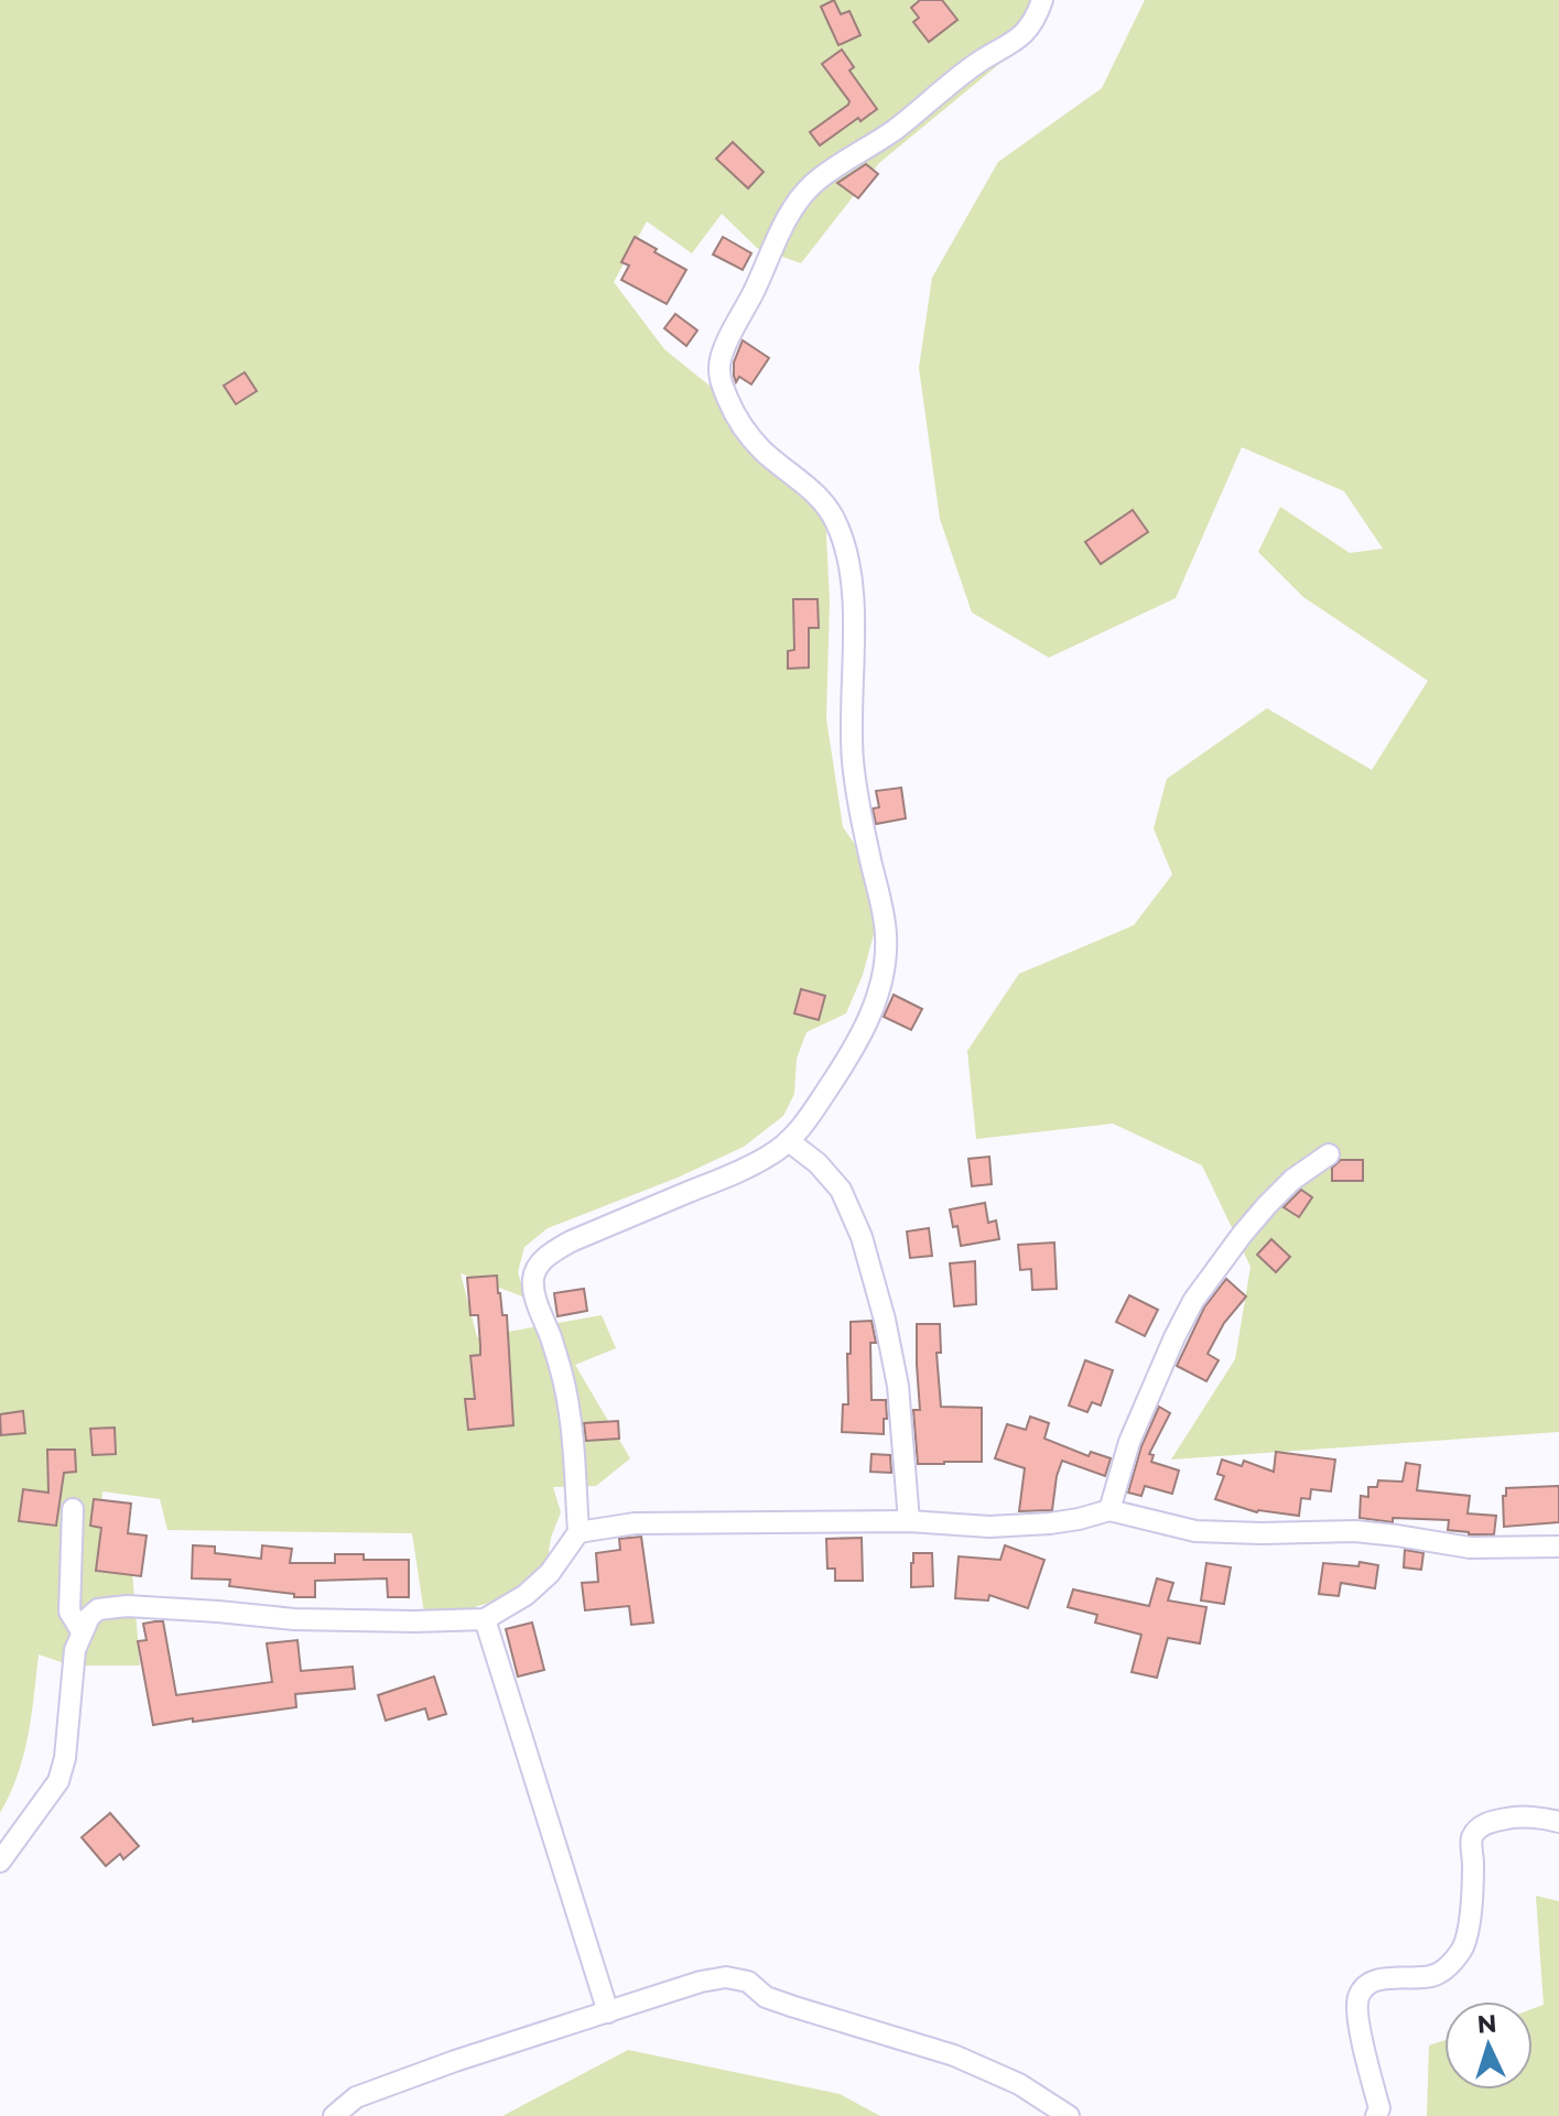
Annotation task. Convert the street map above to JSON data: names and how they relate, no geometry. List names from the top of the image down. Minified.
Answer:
{"north":"top"}
